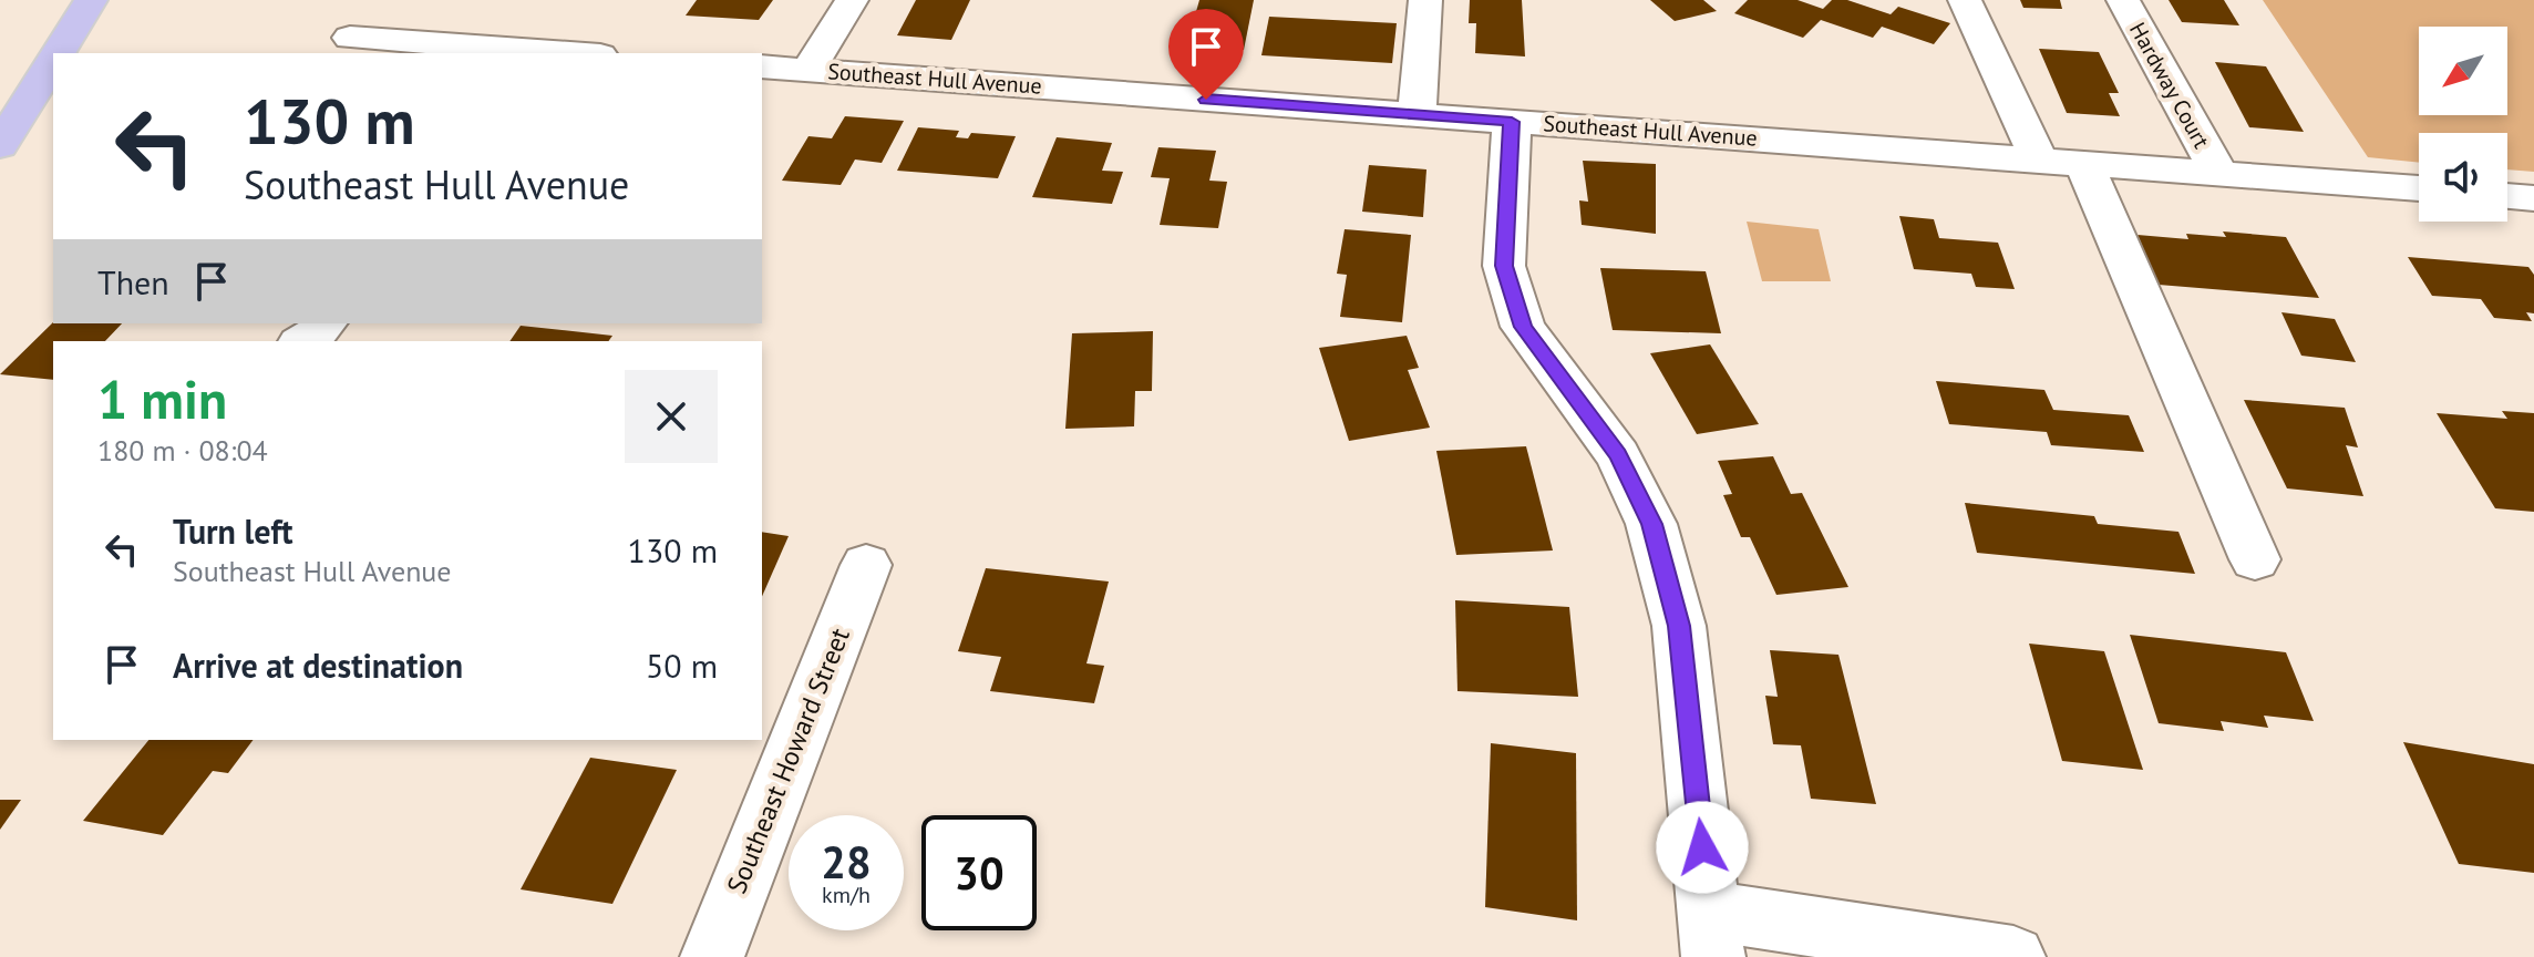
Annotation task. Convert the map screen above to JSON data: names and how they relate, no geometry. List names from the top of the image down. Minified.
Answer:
{"streets":{"street":["Southeast Hull Avenue","Hardway Court","Southeast Howard Street"]},"crossings":[["Southeast Hull Avenue","Hardway Court"]],"north":"bottom left","page":{"turn":["130 m","Southeast Hull Avenue"],"then":"Then","heading":["1 min","180 m · 08:04"],"list":[{"name":"Turn left","note":"Southeast Hull Avenue","value":"130 m"},{"name":"Arrive at destination","value":"50 m"}],"speed":"28 km/h","limit":"30"}}
